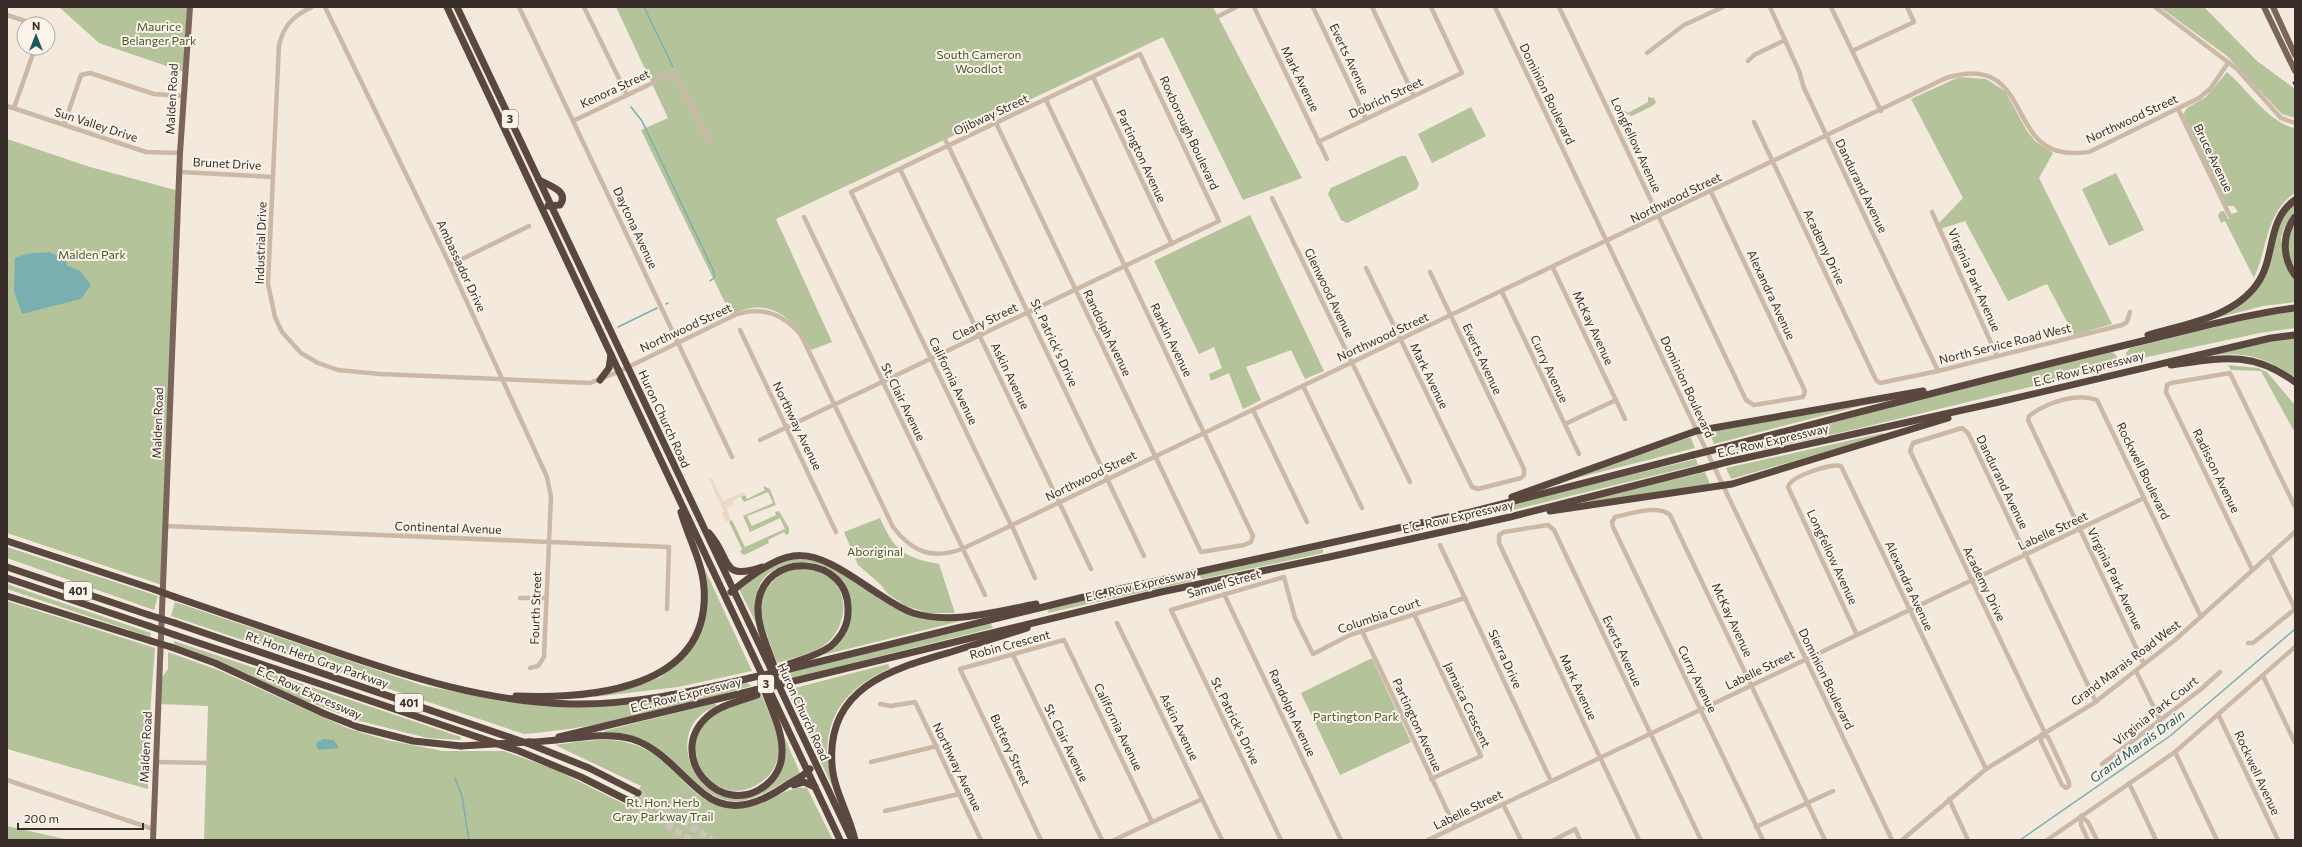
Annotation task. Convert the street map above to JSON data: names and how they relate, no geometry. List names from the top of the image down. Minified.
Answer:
{"streets":{"highway":["3","E.C. Row Expressway","Huron Church Road","401","Rt. Hon. Herb Gray Parkway"],"main road":["Malden Road"],"street":["Everts Avenue","Mark Avenue","Kenora Street","Dominion Boulevard","Dobrich Street","Ojibway Street","Northwood Street","Sun Valley Drive","Roxborough Boulevard","Longfellow Avenue","Partington Avenue","Bruce Avenue","Brunet Drive","Dandurand Avenue","Daytona Avenue","Industrial Drive","Academy Drive","Ambassador Drive","Virginia Park Avenue","Glenwood Avenue","Alexandra Avenue","Cleary Street","McKay Avenue","Randolph Avenue","Rankin Avenue","St. Patrick's Drive","North Service Road West","Curry Avenue","Askin Avenue","California Avenue","St. Clair Avenue","Northway Avenue","Rockwell Boulevard","Radisson Avenue","Continental Avenue","Labelle Street","Samuel Street","Fourth Street","Columbia Court","Robin Crescent","Sierra Drive","Grand Marais Road West","Jamaica Crescent","Virginia Park Court","Buttery Street","Rockwell Avenue"]},"crossings":[["Everts Avenue","Mark Avenue"],["Everts Avenue","Dobrich Street"],["Everts Avenue","Northwood Street"],["Everts Avenue","Labelle Street"],["Mark Avenue","Dobrich Street"],["Mark Avenue","Northwood Street"],["Mark Avenue","Labelle Street"],["Kenora Street","Daytona Avenue"],["Dominion Boulevard","Northwood Street"],["Dominion Boulevard","Labelle Street"],["Malden Road","Sun Valley Drive"],["Malden Road","Brunet Drive"],["Malden Road","Continental Avenue"],["Ojibway Street","Roxborough Boulevard"],["Ojibway Street","Partington Avenue"],["Ojibway Street","Randolph Avenue"],["Ojibway Street","Rankin Avenue"],["Ojibway Street","St. Patrick's Drive"],["Ojibway Street","Askin Avenue"],["Ojibway Street","California Avenue"],["Northwood Street","Longfellow Avenue"],["Northwood Street","Bruce Avenue"],["Northwood Street","Dandurand Avenue"],["Northwood Street","Daytona Avenue"],["Northwood Street","Industrial Drive"],["Northwood Street","Academy Drive"],["Northwood Street","Glenwood Avenue"],["Northwood Street","Alexandra Avenue"],["Northwood Street","Cleary Street"],["Northwood Street","McKay Avenue"],["Northwood Street","Randolph Avenue"],["Northwood Street","Rankin Avenue"],["Northwood Street","St. Patrick's Drive"],["Northwood Street","Curry Avenue"],["Northwood Street","Askin Avenue"],["Northwood Street","California Avenue"],["Northwood Street","St. Clair Avenue"],["Northwood Street","Huron Church Road"],["Roxborough Boulevard","Cleary Street"],["Longfellow Avenue","Alexandra Avenue"],["Longfellow Avenue","Labelle Street"],["Partington Avenue","Cleary Street"],["Partington Avenue","Labelle Street"],["Partington Avenue","Columbia Court"],["Partington Avenue","Jamaica Crescent"],["Brunet Drive","Industrial Drive"],["Dandurand Avenue","Academy Drive"],["Dandurand Avenue","North Service Road West"],["Dandurand Avenue","Labelle Street"],["Dandurand Avenue","Grand Marais Road West"],["Industrial Drive","Ambassador Drive"],["Industrial Drive","Huron Church Road"],["Academy Drive","North Service Road West"],["Academy Drive","Labelle Street"],["Academy Drive","Grand Marais Road West"],["Ambassador Drive","Continental Avenue"],["Ambassador Drive","Fourth Street"],["Virginia Park Avenue","North Service Road West"],["Virginia Park Avenue","Rockwell Boulevard"],["Virginia Park Avenue","Labelle Street"],["Virginia Park Avenue","Grand Marais Road West"],["Alexandra Avenue","Labelle Street"],["Alexandra Avenue","Grand Marais Road West"],["Cleary Street","Randolph Avenue"],["Cleary Street","Rankin Avenue"],["Cleary Street","St. Patrick's Drive"],["Cleary Street","Askin Avenue"],["Cleary Street","California Avenue"],["Cleary Street","St. Clair Avenue"],["Cleary Street","Northway Avenue"],["McKay Avenue","Curry Avenue"],["McKay Avenue","Labelle Street"],["Randolph Avenue","Rankin Avenue"],["Randolph Avenue","Samuel Street"],["St. Patrick's Drive","Samuel Street"],["Curry Avenue","Labelle Street"],["E.C. Row Expressway","Huron Church Road"],["California Avenue","Robin Crescent"],["St. Clair Avenue","Robin Crescent"],["Rockwell Boulevard","Labelle Street"],["Rockwell Boulevard","Grand Marais Road West"],["Radisson Avenue","Grand Marais Road West"],["Continental Avenue","Fourth Street"],["Labelle Street","Sierra Drive"],["Samuel Street","Columbia Court"],["Columbia Court","Sierra Drive"],["Columbia Court","Jamaica Crescent"],["Robin Crescent","Buttery Street"]],"water":["Grand Marais Drain"],"parks":["Maurice Belanger Park","South Cameron Woodlot","Malden Park","Aboriginal","Partington Park","Rt. Hon. Herb Gray Parkway Trail"],"scale_bar":"200 m","north":"top"}
